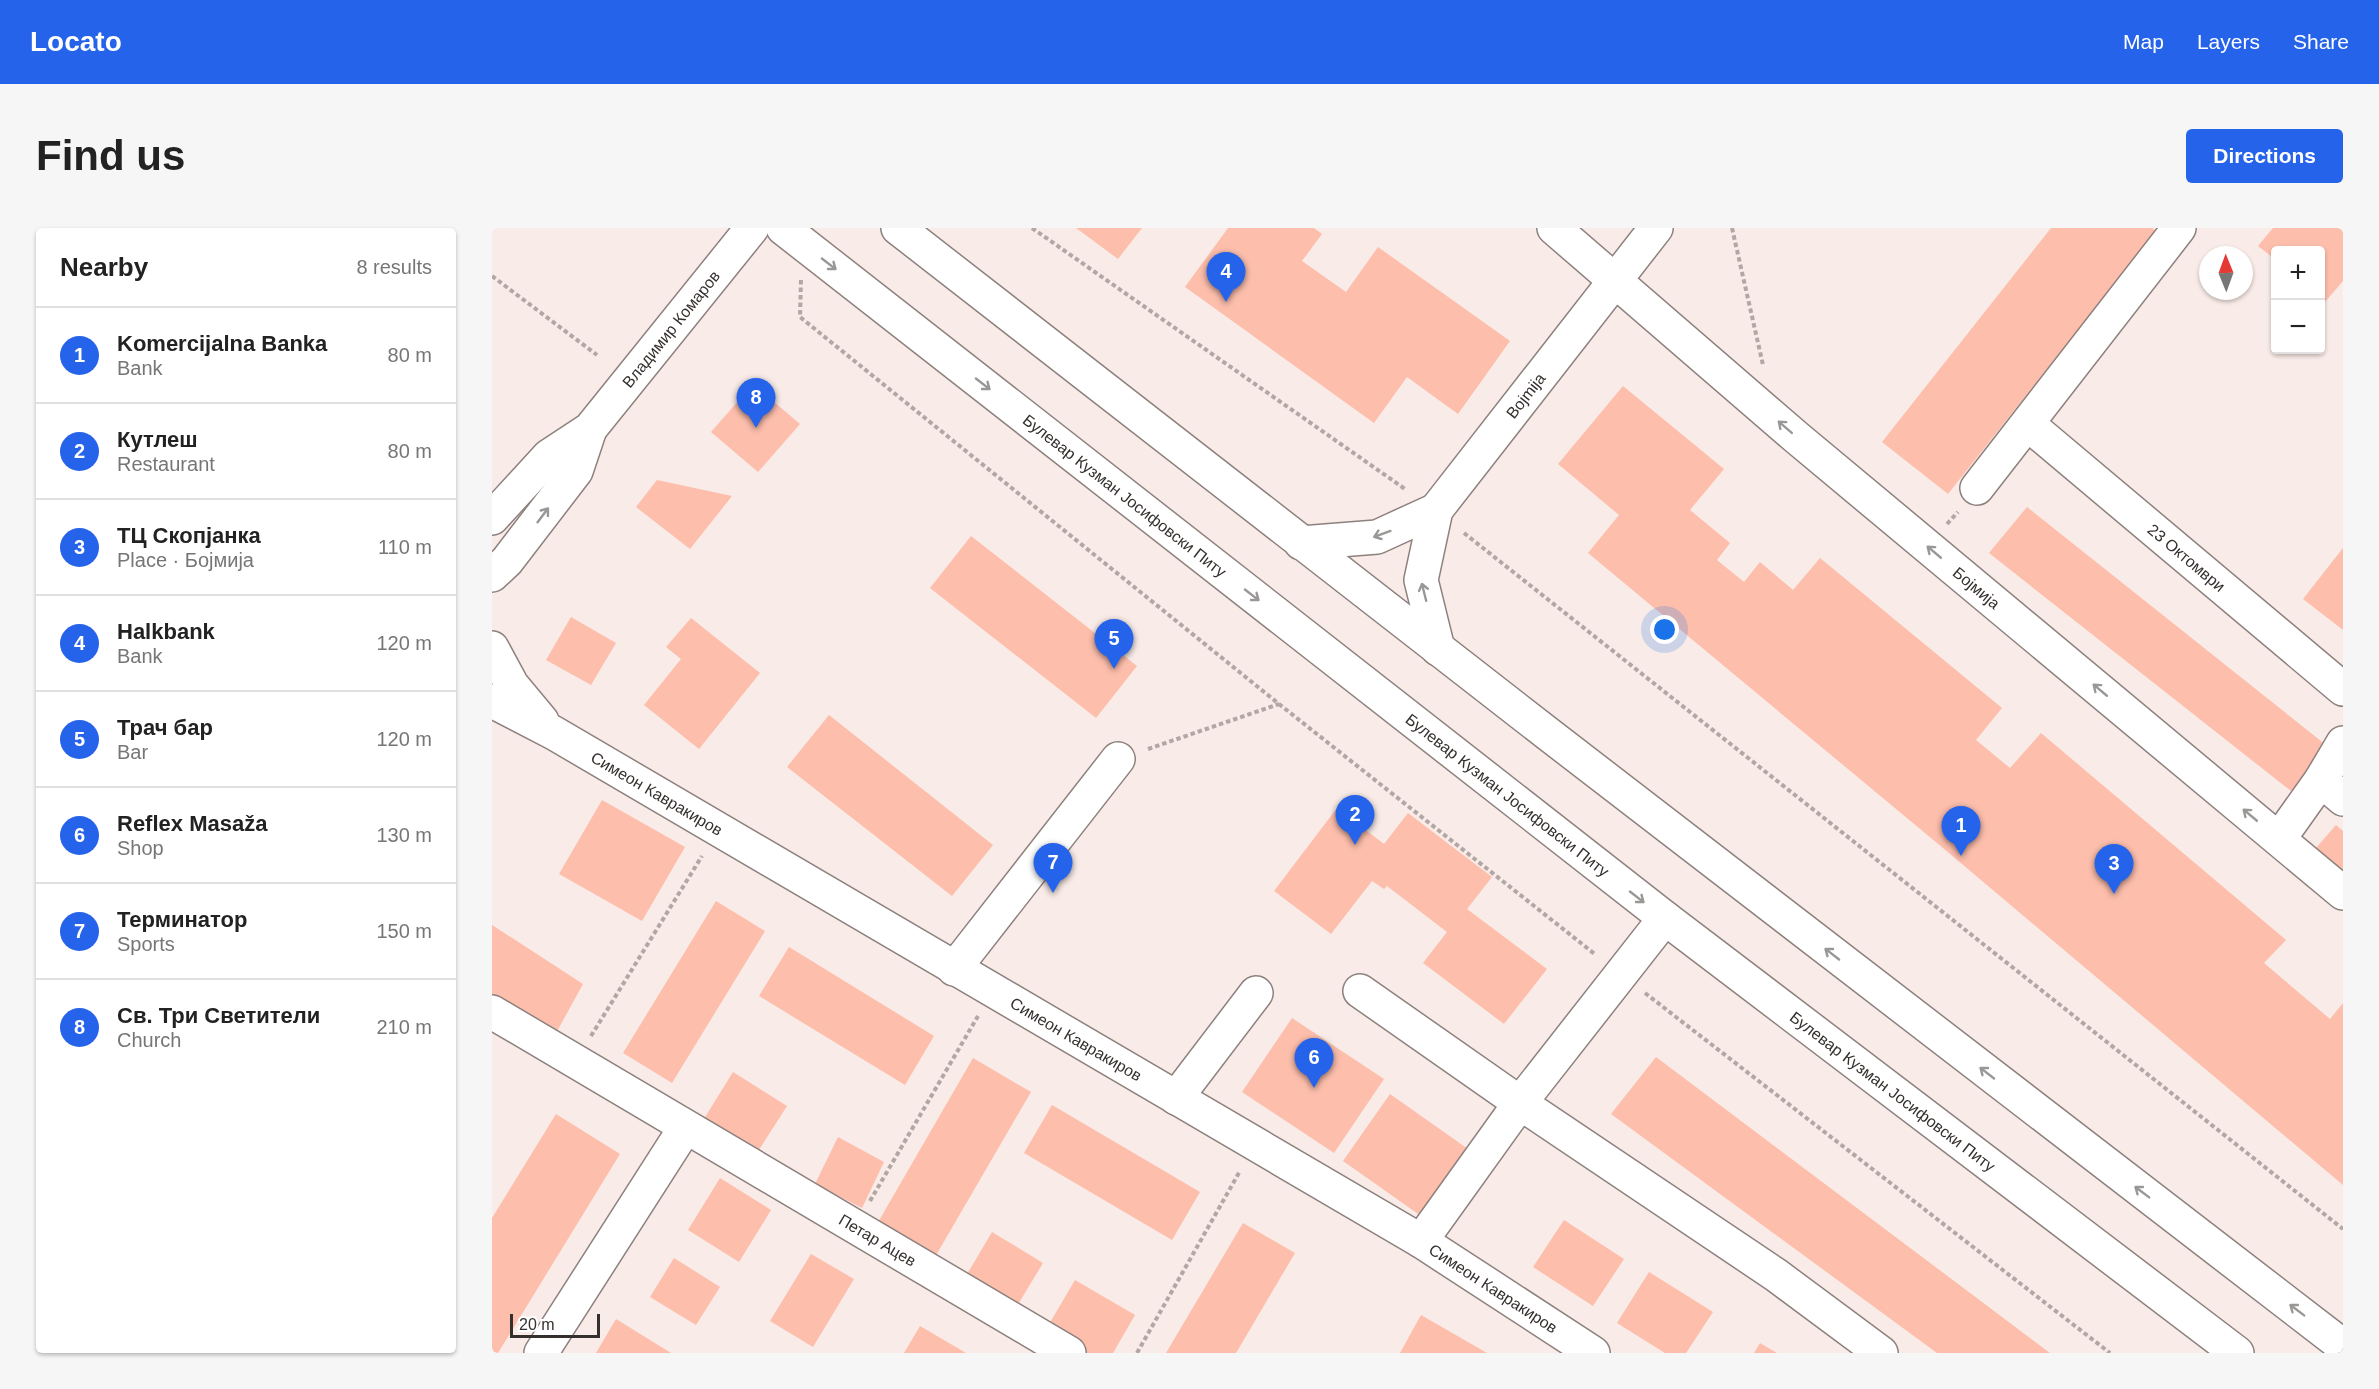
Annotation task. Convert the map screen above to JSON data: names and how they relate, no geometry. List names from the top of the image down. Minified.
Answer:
{"streets":{"street":["Владимир Комаров","Bojmija","Булевар Кузман Јосифовски Питу","23 Октомври","Бојмија","Симеон Кавракиров","Петар Ацев"]},"crossings":[["Bojmija","Бојмија"]],"one_way":["Бојмија"],"scale_bar":"20 m","north":"top","page":{"header":"Locato","nav":["Map","Layers","Share"],"buttons":"Directions","title":"Find us","heading":["Nearby","8 results"],"map_buttons":["+","−"],"pins":["4","8","5","2","1","7","3","6"],"list":[{"mark":"1","name":"Komercijalna Banka","note":"Bank","value":"80 m"},{"mark":"2","name":"Кутлеш","note":"Restaurant","value":"80 m"},{"mark":"3","name":"ТЦ Скопјанка","note":"Place · Бојмија","value":"110 m"},{"mark":"4","name":"Halkbank","note":"Bank","value":"120 m"},{"mark":"5","name":"Трач бар","note":"Bar","value":"120 m"},{"mark":"6","name":"Reflex Masaža","note":"Shop","value":"130 m"},{"mark":"7","name":"Терминатор","note":"Sports","value":"150 m"},{"mark":"8","name":"Св. Три Светители","note":"Church","value":"210 m"}],"scale":"20 m"}}
